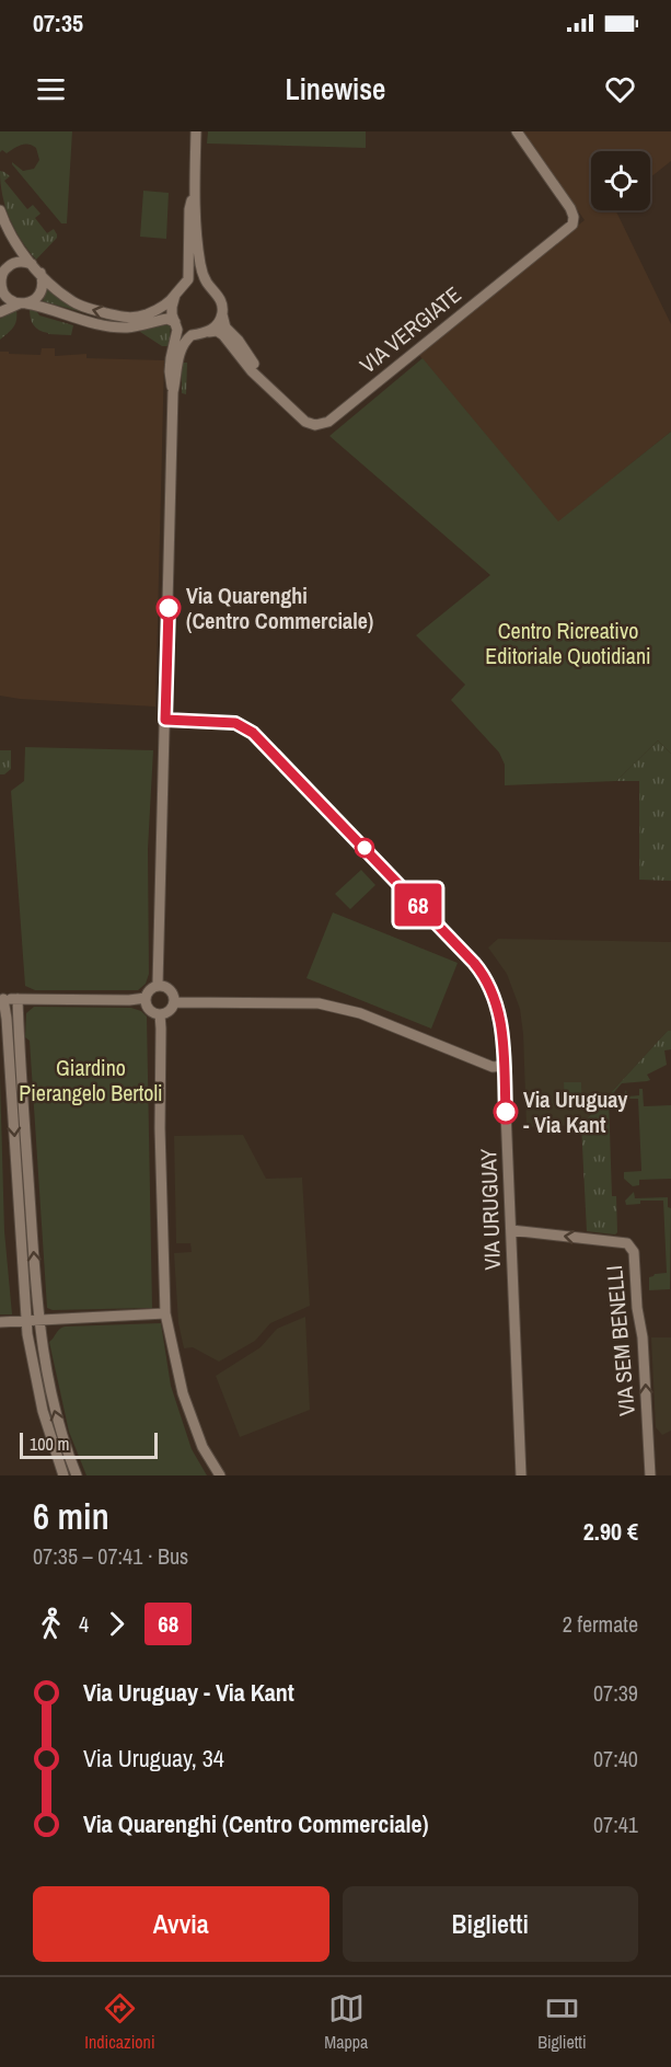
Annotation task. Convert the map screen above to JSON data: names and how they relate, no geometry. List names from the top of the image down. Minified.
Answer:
{"streets":{"street":["VIA VERGIATE","VIA URUGUAY","VIA SEM BENELLI"]},"crossings":[["VIA URUGUAY","VIA SEM BENELLI"]],"one_way":["VIA SEM BENELLI"],"parks":["Centro Ricreativo Editoriale Quotidiani","Giardino Pierangelo Bertoli"],"places":["Via Quarenghi (Centro Commerciale)","Via Uruguay - Via Kant"],"lines":["bus line 68"],"scale_bar":"100 m","page":{"status":"07:35","header":"Linewise","on_map":"68","scale":"100 m","heading":["6 min","07:35 – 07:41 · Bus","2.90 €"],"legs":["4","68","2 fermate"],"list":[{"name":"Via Uruguay - Via Kant","value":"07:39"},{"name":"Via Uruguay, 34","value":"07:40"},{"name":"Via Quarenghi (Centro Commerciale)","value":"07:41"}],"buttons":["Avvia","Biglietti"],"tabs":["Indicazioni","Mappa","Biglietti"]}}
